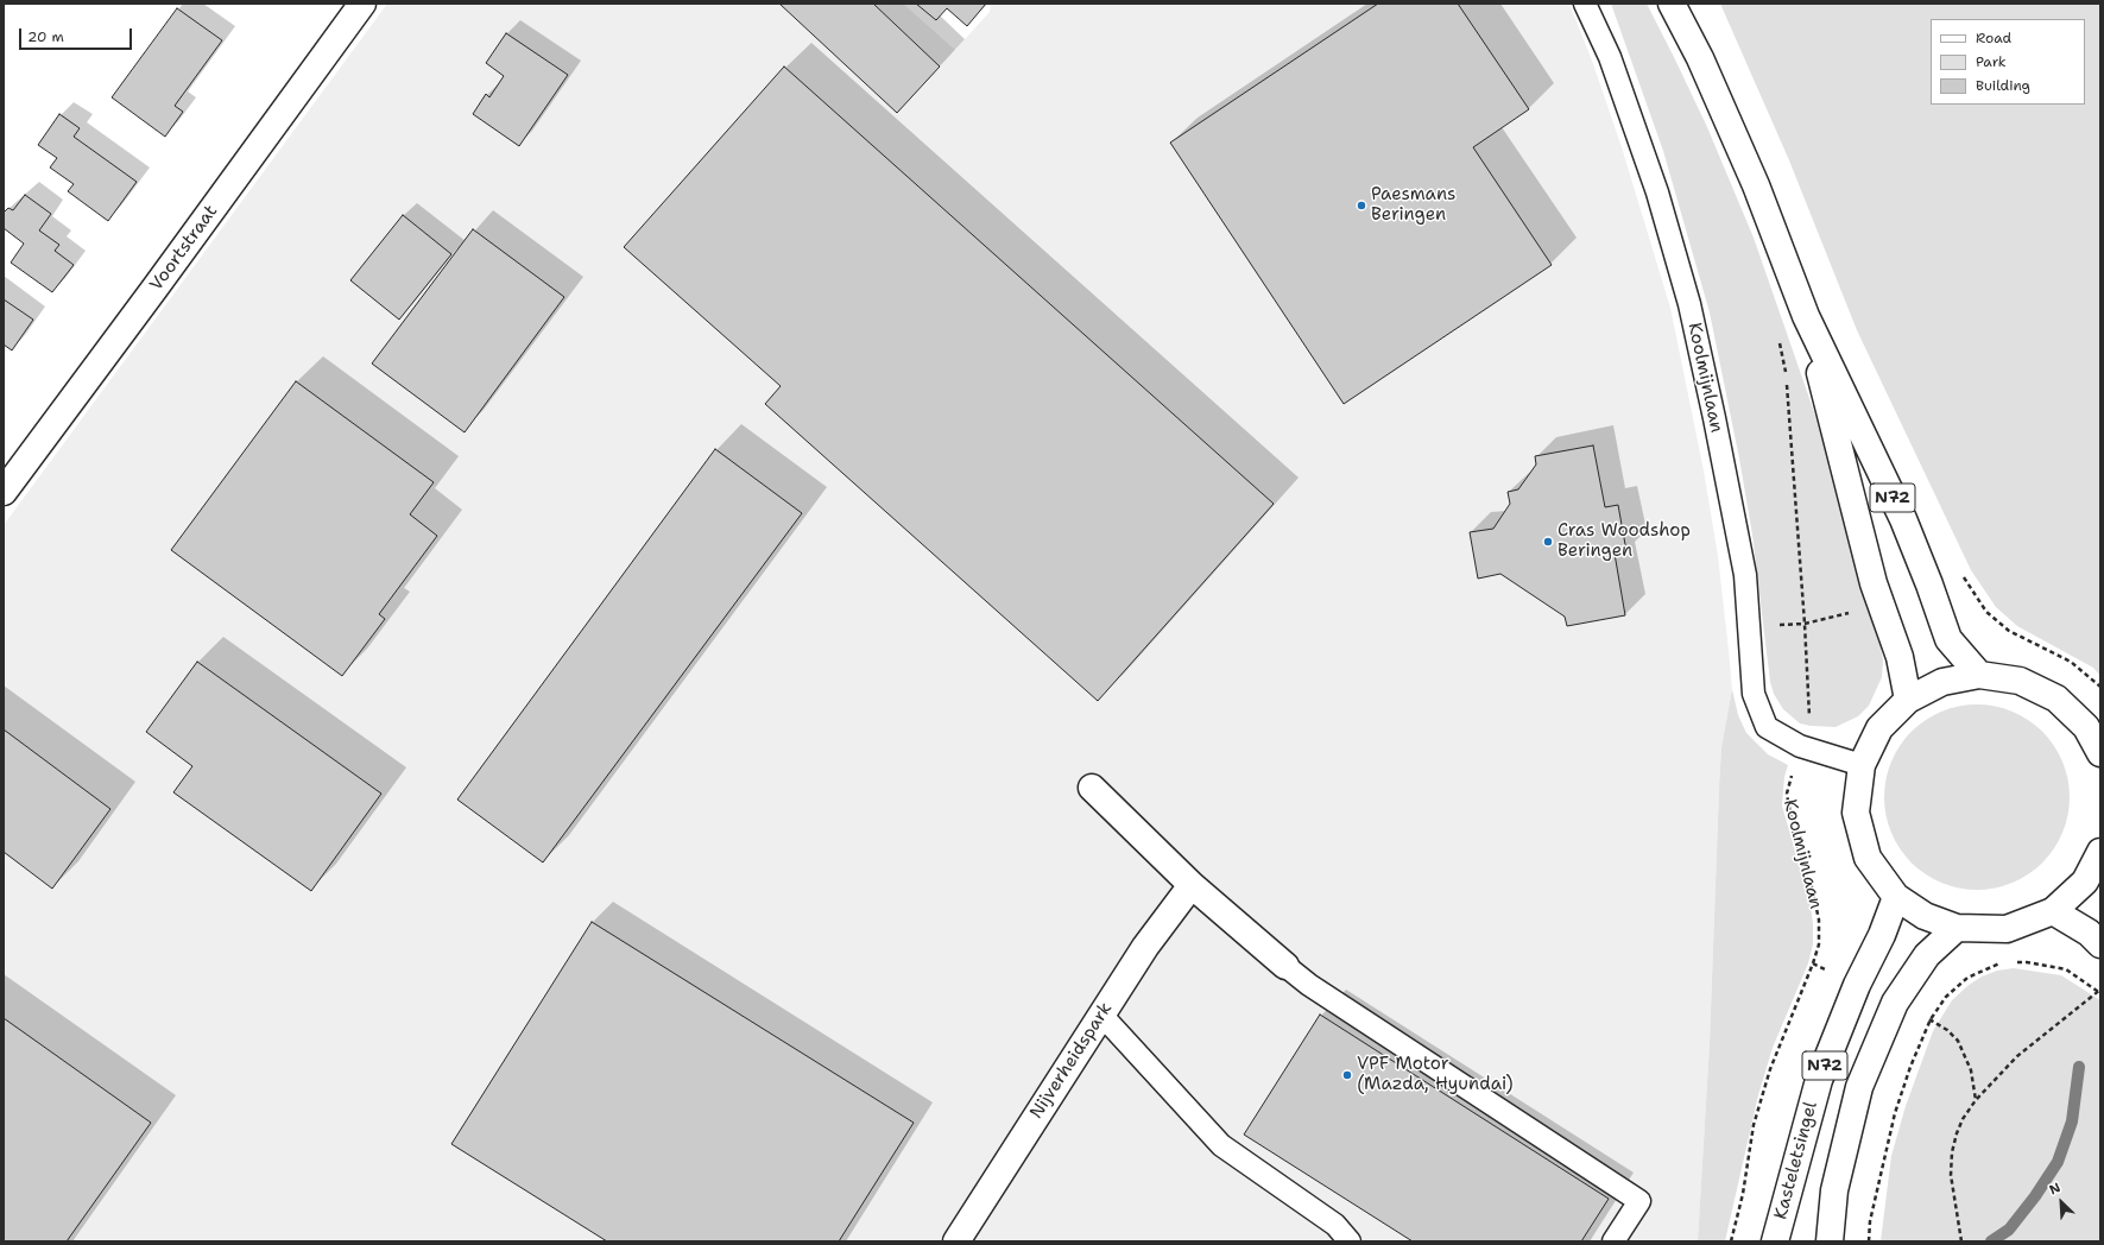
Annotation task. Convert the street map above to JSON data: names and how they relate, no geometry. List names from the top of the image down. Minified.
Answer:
{"streets":{"main road":["Voortstraat","N72","Nijverheidspark","Kasteletsingel"],"lane":["Koolmijnlaan"]},"places":["Paesmans Beringen","Cras Woodshop Beringen","VPF Motor (Mazda, Hyundai)"],"legend":["Road","Park","Building"],"scale_bar":"20 m","north":"top left"}
